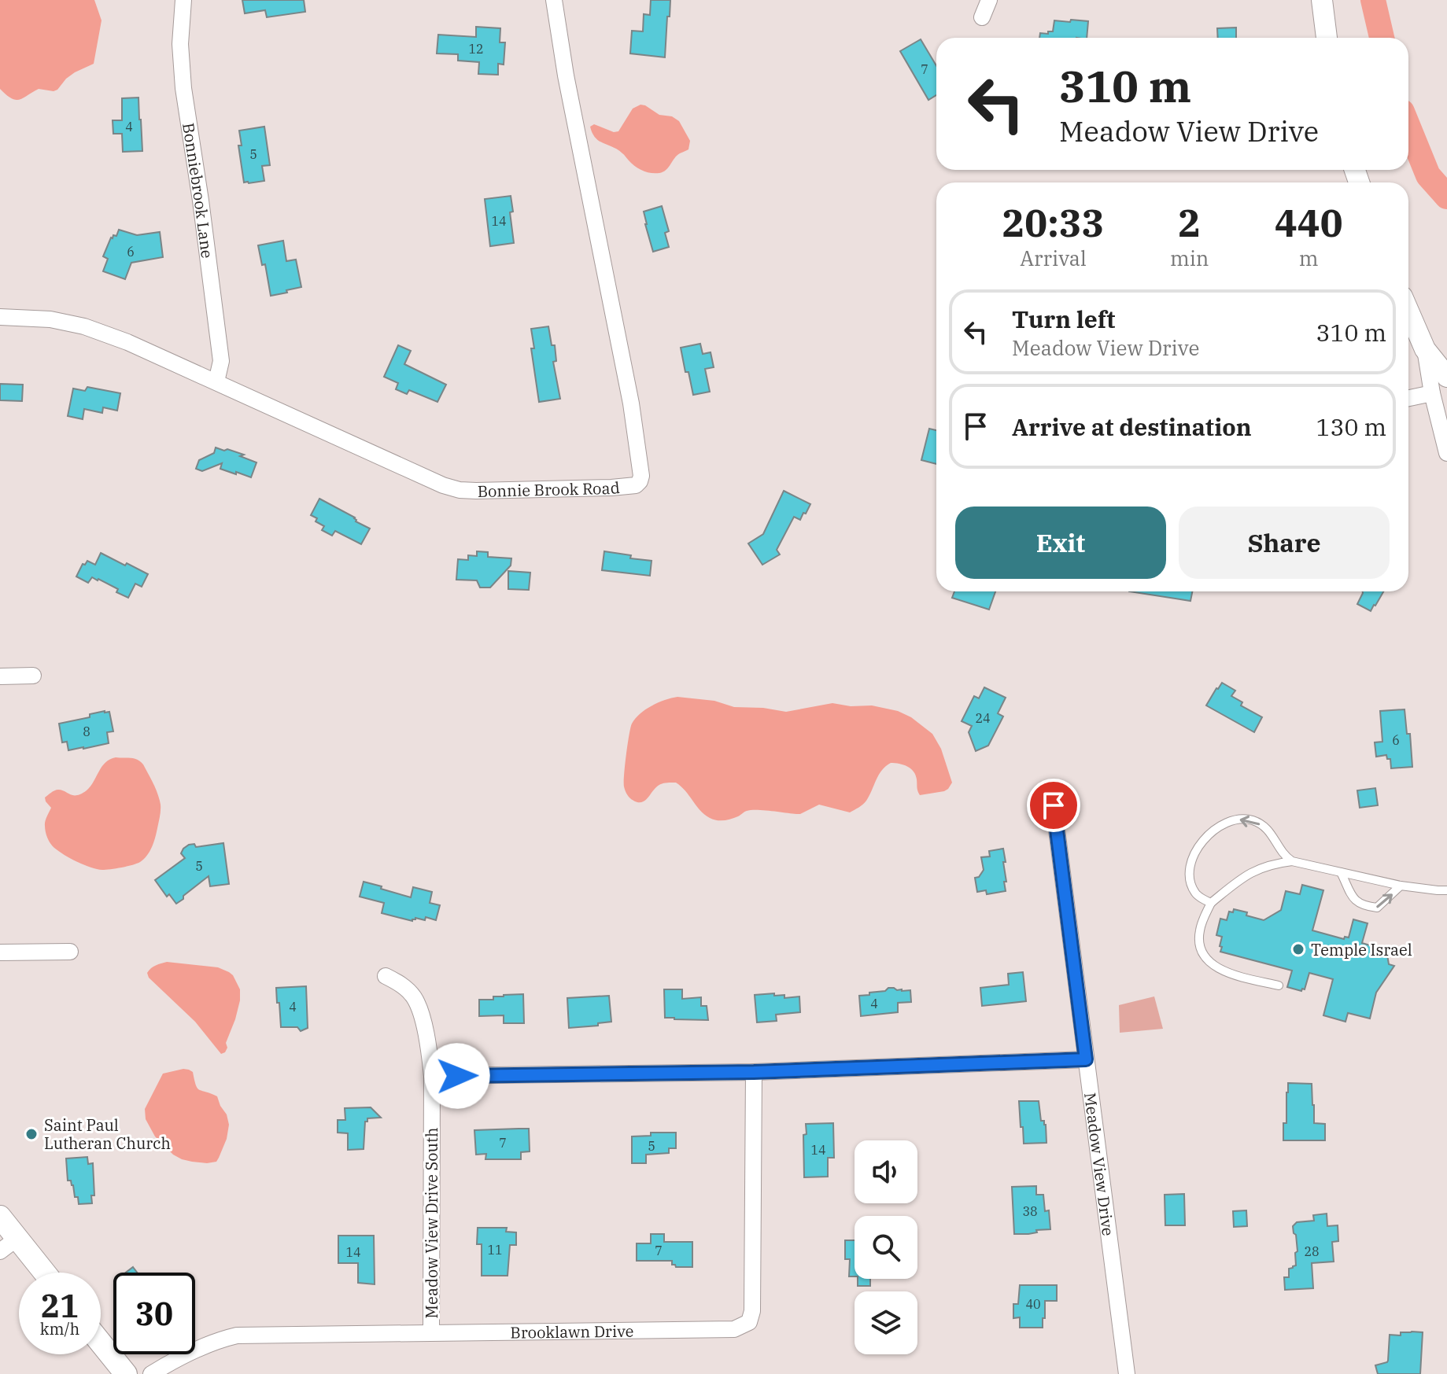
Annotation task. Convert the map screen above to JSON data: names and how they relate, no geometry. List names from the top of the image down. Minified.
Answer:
{"streets":{"street":["Bonniebrook Lane","Bonnie Brook Road","Meadow View Drive","Meadow View Drive South","Brooklawn Drive"]},"crossings":[["Bonniebrook Lane","Bonnie Brook Road"],["Meadow View Drive South","Brooklawn Drive"]],"places":["Temple Israel","Saint Paul Lutheran Church"],"house_numbers":["12","7","4","5","14","6","24","8","6","5","4","4","7","5","14","38","11","7","28","14","40"],"page":{"turn":["310 m","Meadow View Drive"],"eta":["20:33","Arrival","2","min","440","m"],"list":[{"name":"Turn left","note":"Meadow View Drive","value":"310 m"},{"name":"Arrive at destination","value":"130 m"}],"buttons":["Exit","Share"],"speed":"21 km/h","limit":"30"}}
